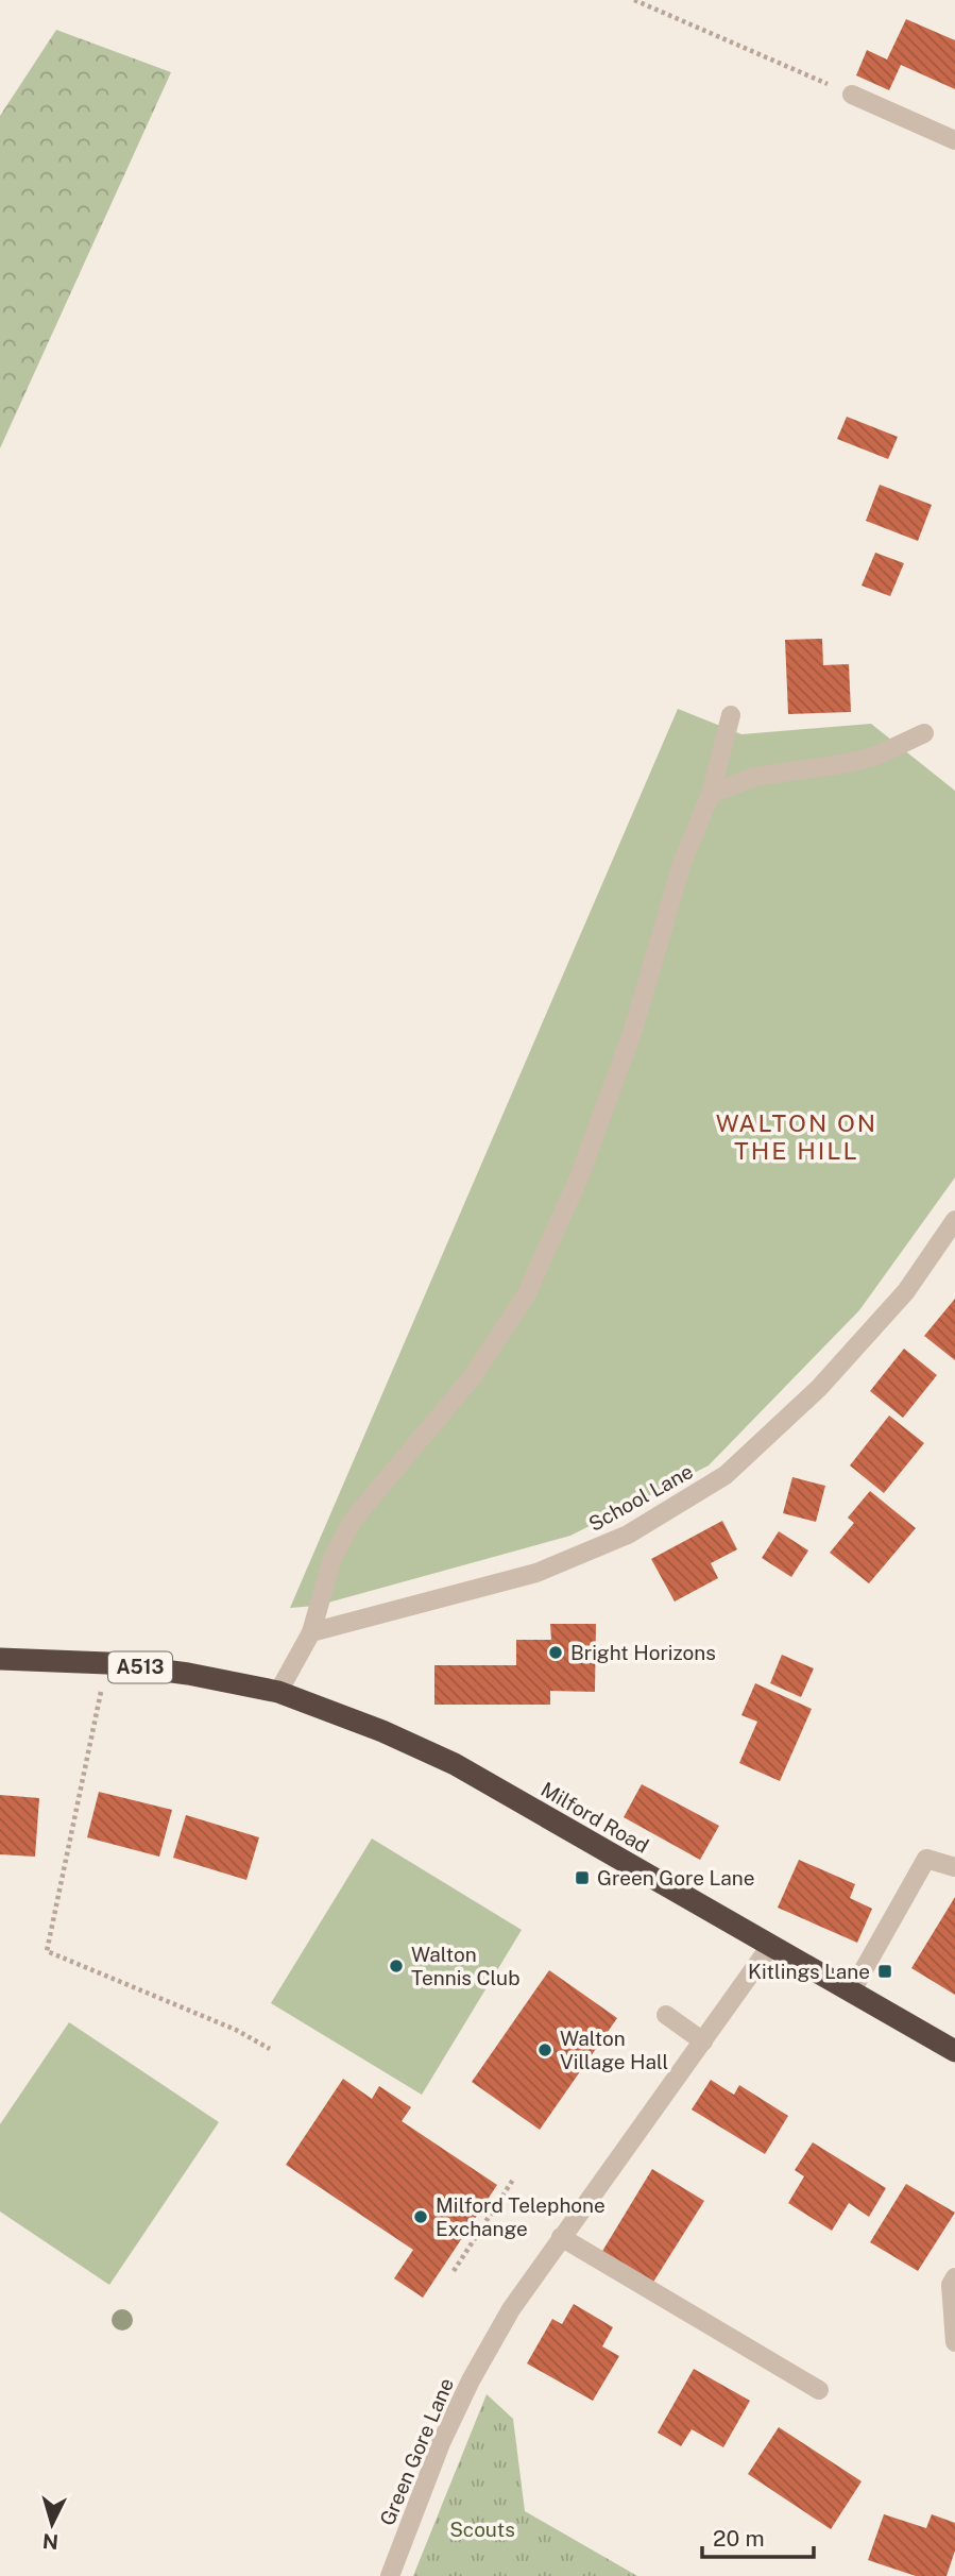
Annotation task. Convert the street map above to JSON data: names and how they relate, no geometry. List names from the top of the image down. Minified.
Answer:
{"streets":{"highway":["A513","Milford Road"],"street":["School Lane","Green Gore Lane"]},"crossings":[["A513","Milford Road"],["Milford Road","Green Gore Lane"]],"districts":["WALTON ON THE HILL"],"parks":["Scouts"],"places":{"other":["Bright Horizons","Walton Tennis Club","Walton Village Hall","Milford Telephone Exchange"],"transit":["Green Gore Lane","Kitlings Lane"]},"scale_bar":"20 m","north":"bottom"}
